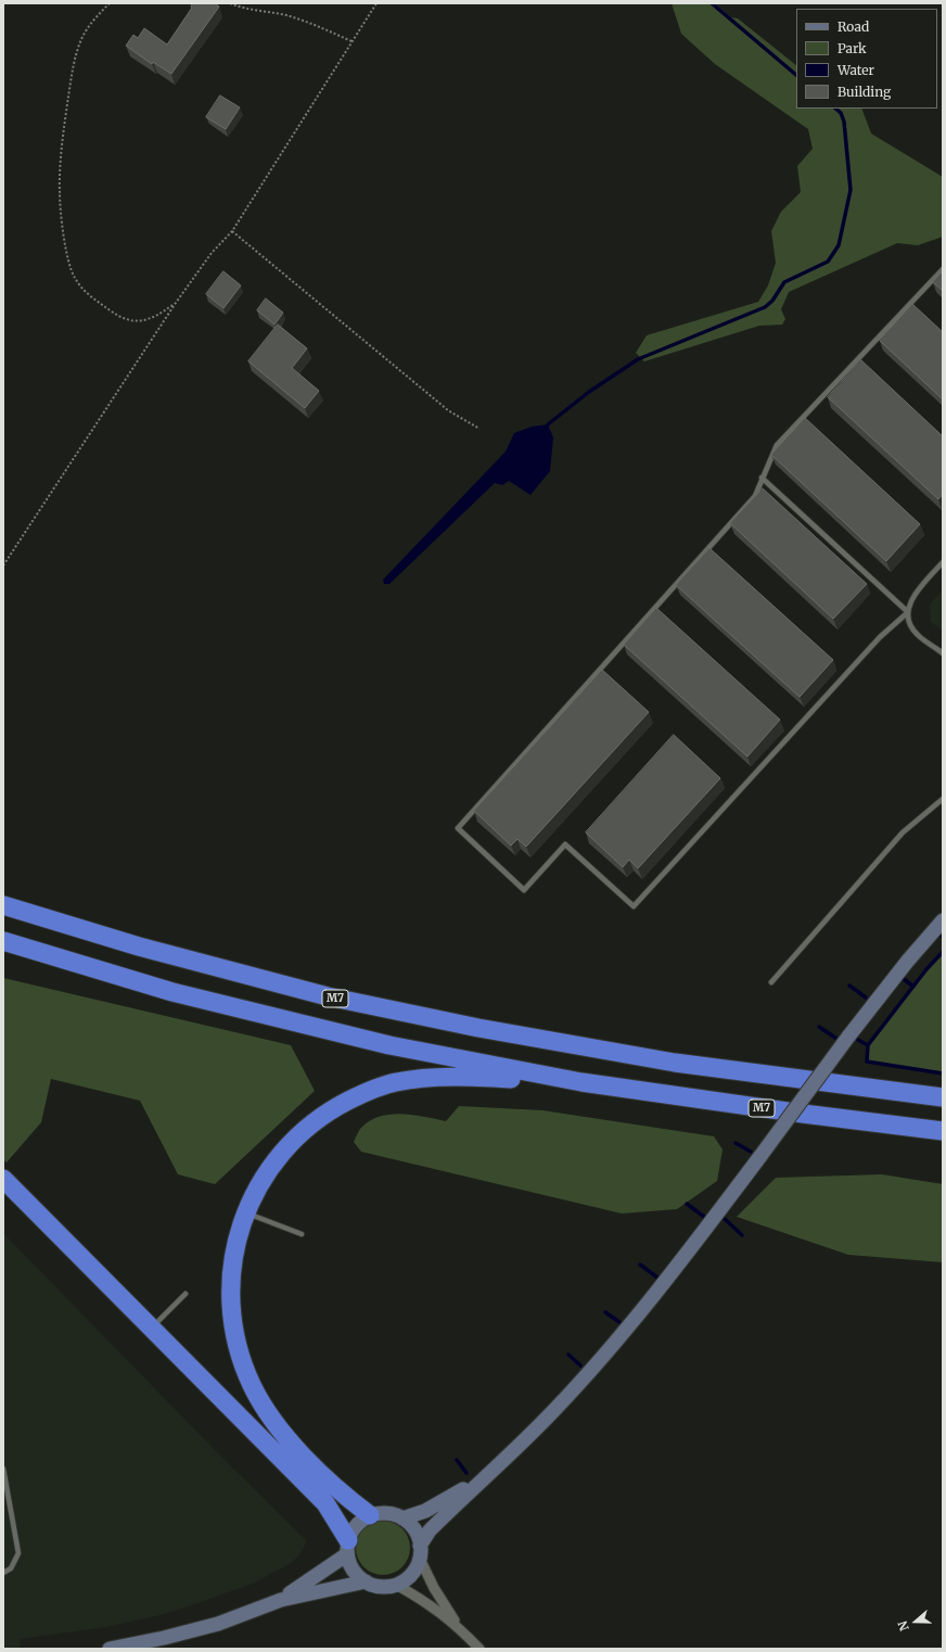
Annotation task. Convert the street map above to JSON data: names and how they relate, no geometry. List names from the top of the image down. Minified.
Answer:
{"streets":{"highway":["M7"]},"legend":["Road","Park","Water","Building"],"north":"left"}
